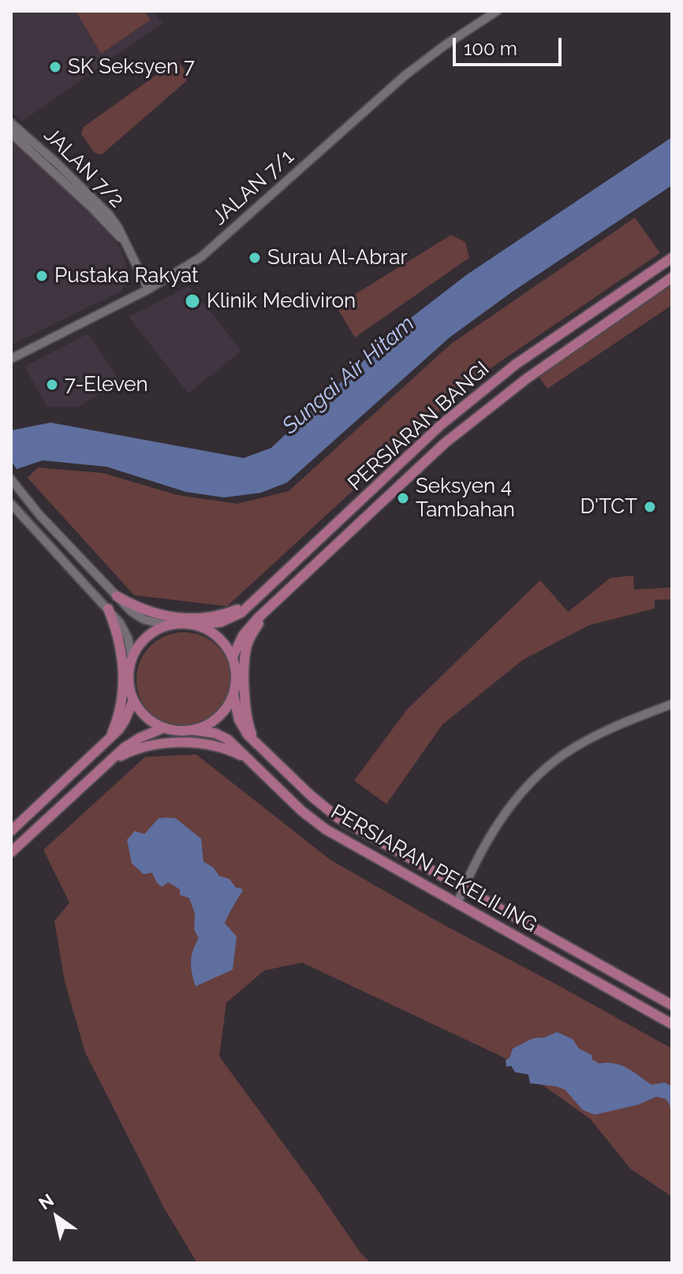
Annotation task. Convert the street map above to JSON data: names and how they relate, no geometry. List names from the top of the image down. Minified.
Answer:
{"streets":{"main road":["PERSIARAN BANGI","PERSIARAN PEKELILING"],"street":["JALAN 7/2","JALAN 7/1"]},"crossings":[["JALAN 7/2","JALAN 7/1"],["PERSIARAN BANGI","PERSIARAN PEKELILING"]],"water":["Sungai Air Hitam"],"places":["SK Seksyen 7","Surau Al-Abrar","Pustaka Rakyat","Klinik Mediviron","7-Eleven","Seksyen 4 Tambahan","D'TCT"],"scale_bar":"100 m","north":"top left"}
